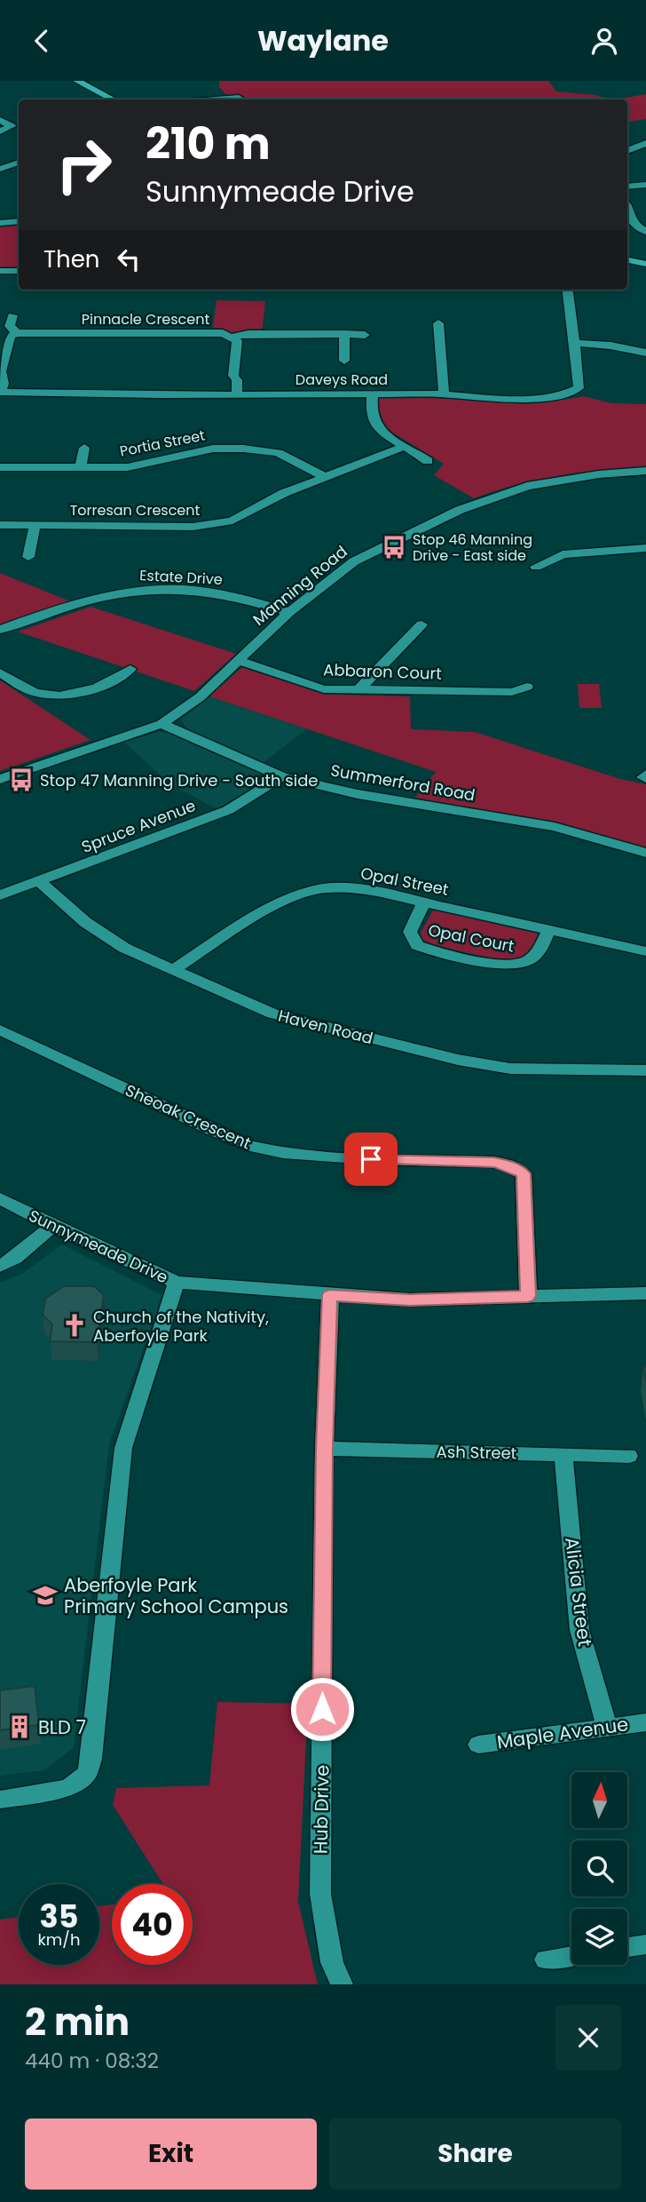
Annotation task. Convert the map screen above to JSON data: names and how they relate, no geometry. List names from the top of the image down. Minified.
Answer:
{"streets":{"street":["Pinnacle Crescent","Daveys Road","Portia Street","Torresan Crescent","Estate Drive","Manning Road","Abbaron Court","Summerford Road","Spruce Avenue","Opal Street","Opal Court","Haven Road","Sheoak Crescent","Sunnymeade Drive","Ash Street","Alicia Street","Maple Avenue","Hub Drive"]},"crossings":[["Portia Street","Torresan Crescent"],["Estate Drive","Manning Road"],["Manning Road","Abbaron Court"],["Manning Road","Summerford Road"],["Summerford Road","Spruce Avenue"],["Spruce Avenue","Haven Road"],["Opal Street","Opal Court"],["Opal Street","Haven Road"],["Sheoak Crescent","Sunnymeade Drive"],["Sunnymeade Drive","Hub Drive"],["Ash Street","Alicia Street"],["Ash Street","Hub Drive"],["Alicia Street","Maple Avenue"]],"places":{"bus stop":["Stop 46 Manning Drive - East side","Stop 47 Manning Drive - South side"],"church":["Church of the Nativity, Aberfoyle Park"],"school or university":["Aberfoyle Park Primary School Campus"],"building":["BLD 7"]},"north":"top","page":{"header":"Waylane","turn":["210 m","Sunnymeade Drive"],"then":"Then","speed":"35 km/h","limit":"40","heading":["2 min","440 m · 08:32"],"buttons":["Exit","Share"]}}
